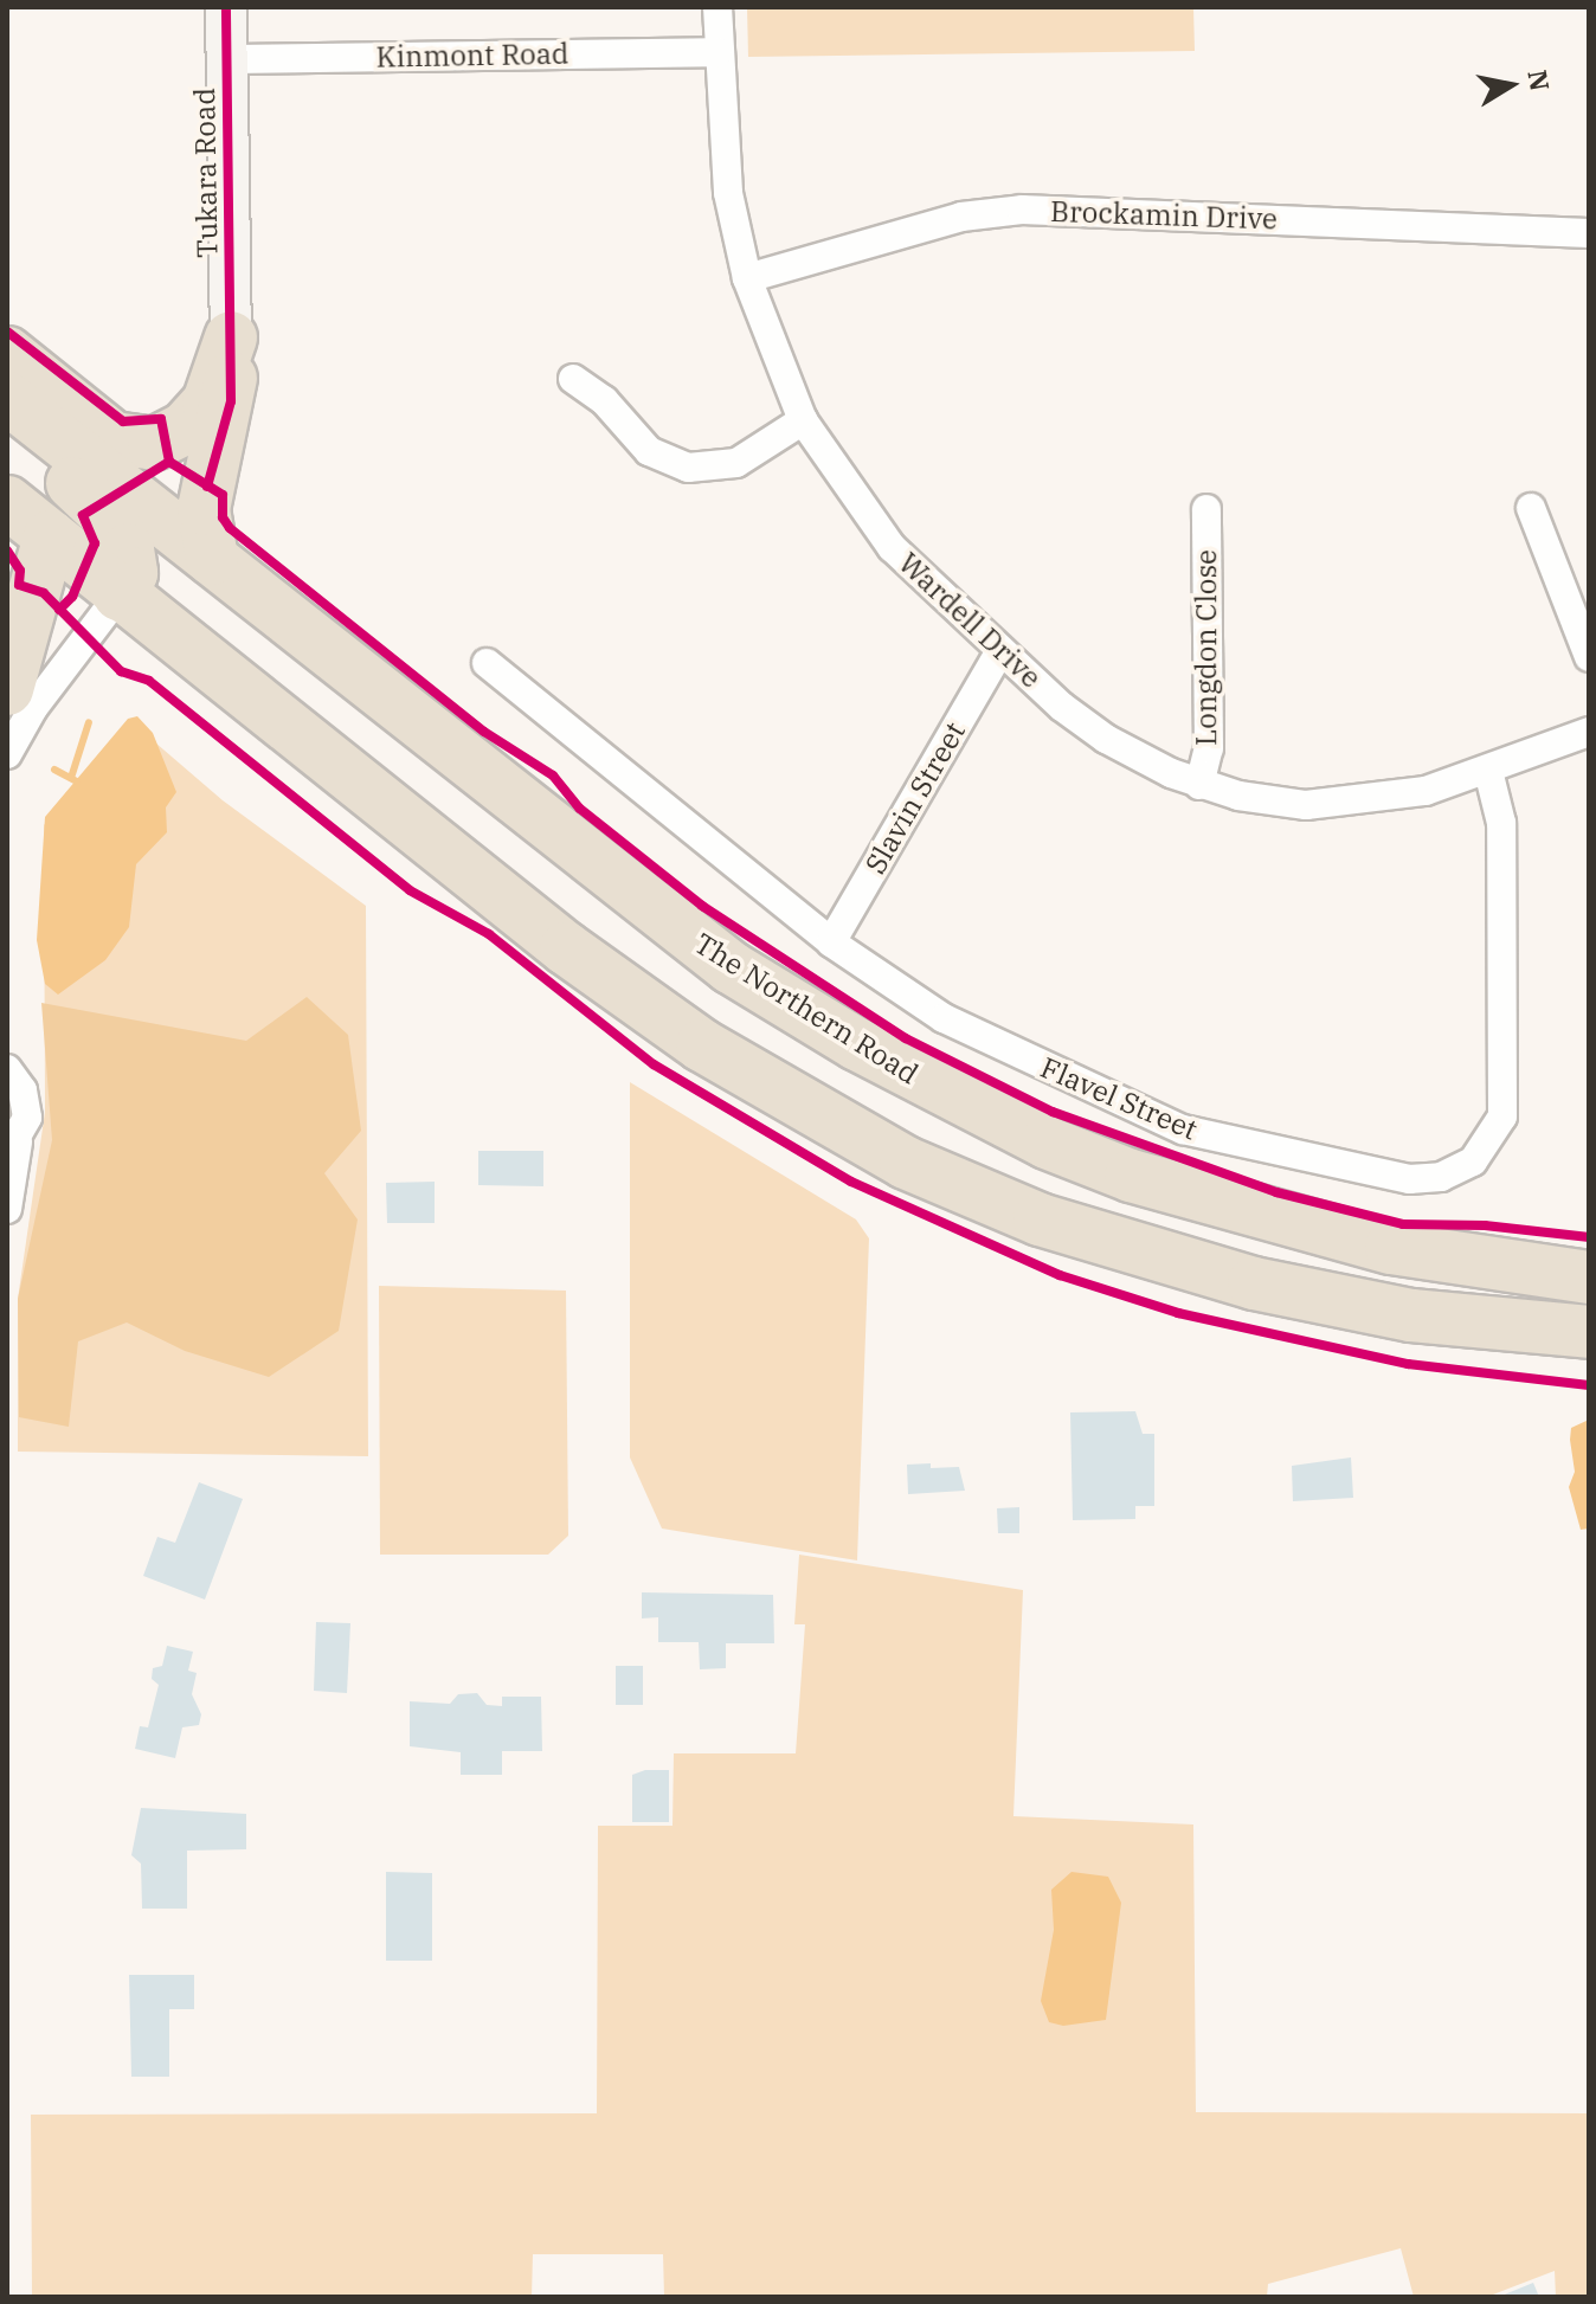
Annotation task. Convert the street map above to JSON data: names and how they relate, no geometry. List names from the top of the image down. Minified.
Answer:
{"streets":{"highway":["The Northern Road"],"street":["Kinmont Road","Tukara Road","Brockamin Drive","Wardell Drive","Longdon Close","Slavin Street","Flavel Street"]},"crossings":[["Kinmont Road","Tukara Road"],["Kinmont Road","Wardell Drive"],["Brockamin Drive","Wardell Drive"],["Wardell Drive","Longdon Close"],["Wardell Drive","Slavin Street"],["Wardell Drive","Flavel Street"],["Slavin Street","Flavel Street"]],"north":"right"}
